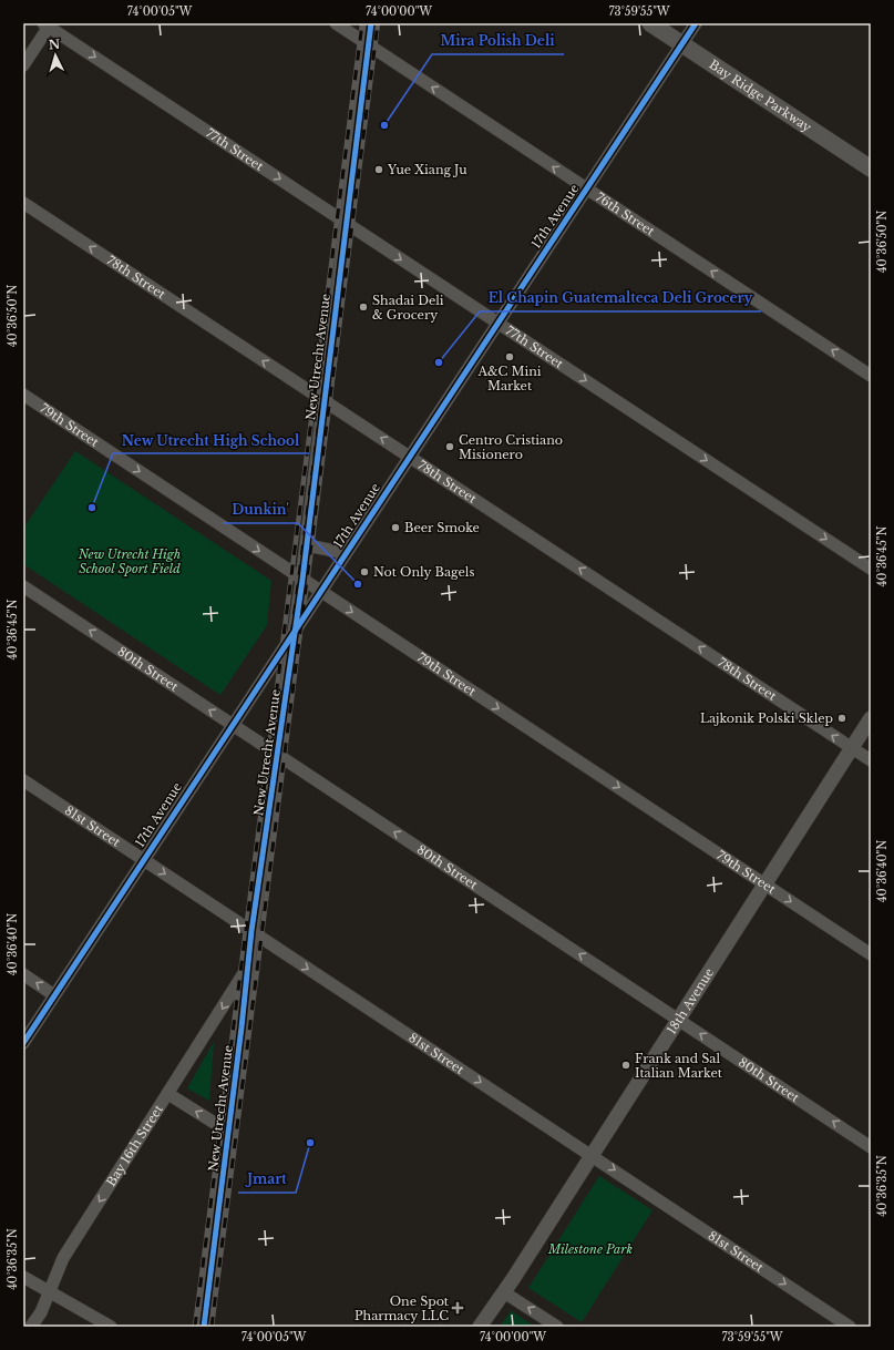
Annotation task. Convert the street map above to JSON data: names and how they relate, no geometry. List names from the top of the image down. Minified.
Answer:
{"streets":{"main road":["Bay Ridge Parkway"],"street":["77th Street","76th Street","17th Avenue","78th Street","New Utrecht Avenue","79th Street","80th Street","81st Street","18th Avenue","Bay 16th Street"]},"crossings":[["Bay Ridge Parkway","17th Avenue"],["77th Street","17th Avenue"],["77th Street","New Utrecht Avenue"],["76th Street","17th Avenue"],["76th Street","New Utrecht Avenue"],["17th Avenue","78th Street"],["17th Avenue","New Utrecht Avenue"],["17th Avenue","79th Street"],["17th Avenue","80th Street"],["17th Avenue","81st Street"],["78th Street","New Utrecht Avenue"],["78th Street","18th Avenue"],["New Utrecht Avenue","79th Street"],["New Utrecht Avenue","80th Street"],["New Utrecht Avenue","81st Street"],["New Utrecht Avenue","Bay 16th Street"],["79th Street","18th Avenue"],["80th Street","18th Avenue"],["81st Street","18th Avenue"]],"one_way":["77th Street","76th Street","78th Street","79th Street","80th Street","81st Street","Bay 16th Street"],"parks":["New Utrecht High School Sport Field","Milestone Park"],"places":{"other":["Mira Polish Deli","Yue Xiang Ju","Shadai Deli & Grocery","A&C Mini Market","El Chapin Guatemalteca Deli Grocery","Centro Cristiano Misionero","New Utrecht High School","Beer Smoke","Not Only Bagels","Dunkin'","Lajkonik Polski Sklep","Frank and Sal Italian Market","Jmart"],"health":["One Spot Pharmacy LLC"]},"north":"top","coordinates":["74°00'05\"W","74°00'00\"W","73°59'55\"W","40°36'50\"N","40°36'45\"N","40°36'40\"N","40°36'35\"N"]}
